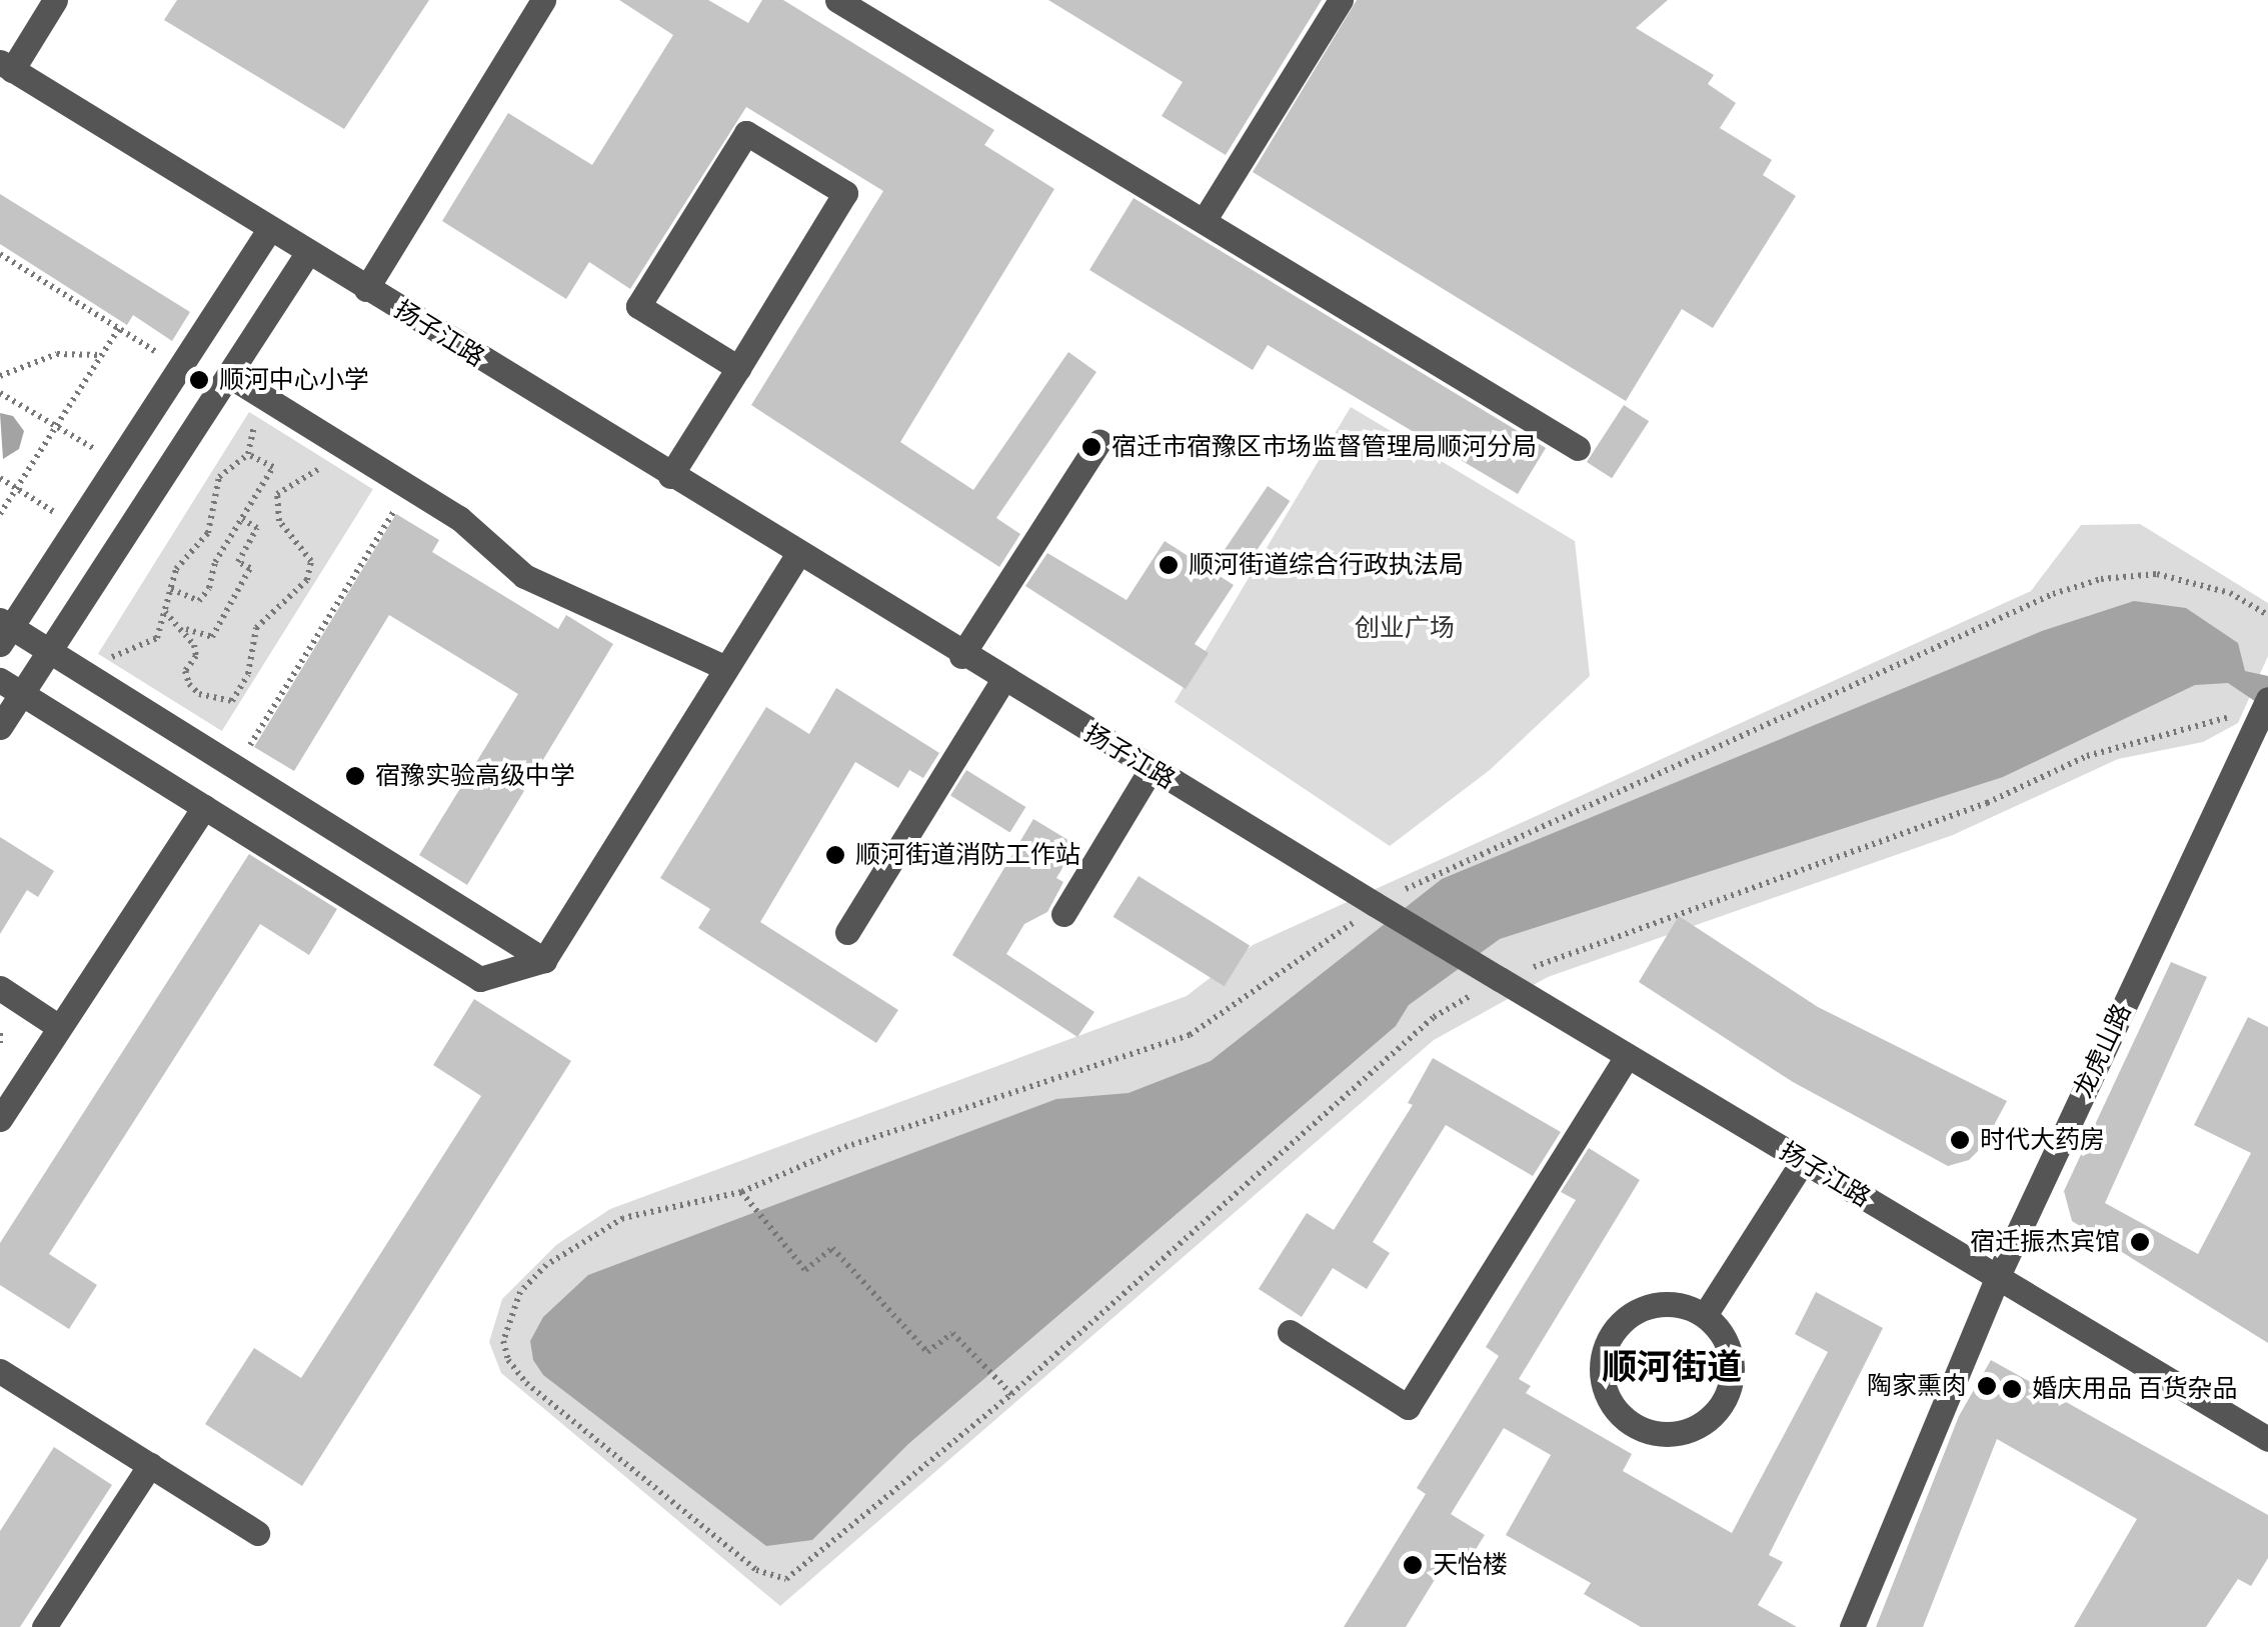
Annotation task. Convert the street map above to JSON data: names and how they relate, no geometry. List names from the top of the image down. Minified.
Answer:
{"streets":{"street":["扬子江路","龙虎山路"]},"crossings":[["扬子江路","龙虎山路"]],"districts":["顺河街道"],"parks":["创业广场"],"places":["顺河中心小学","宿迁市宿豫区市场监督管理局顺河分局","顺河街道综合行政执法局","宿豫实验高级中学","顺河街道消防工作站","时代大药房","宿迁振杰宾馆","陶家熏肉","婚庆用品 百货杂品","天怡楼"]}
